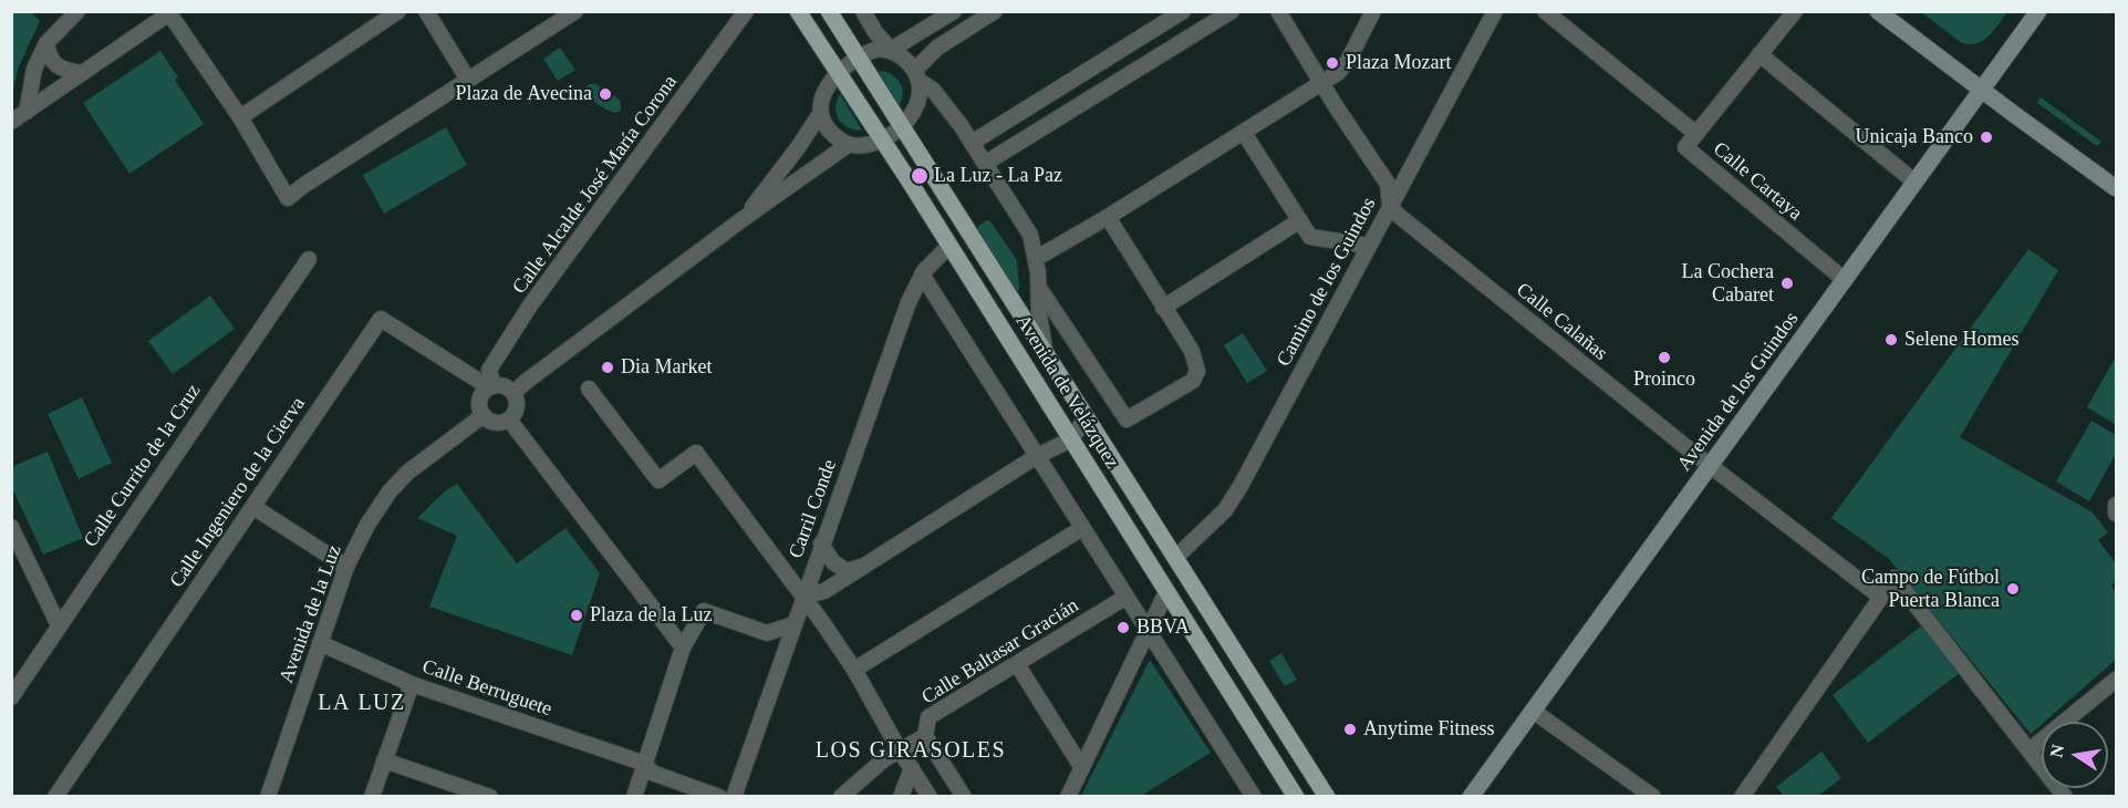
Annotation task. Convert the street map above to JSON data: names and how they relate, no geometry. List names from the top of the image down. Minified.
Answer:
{"streets":{"main road":["Avenida de Velázquez","Avenida de los Guindos"],"street":["Calle Cartaya","Calle Alcalde José María Corona","Camino de los Guindos","Calle Calañas","Calle Currito de la Cruz","Calle Ingeniero de la Cierva","Carril Conde","Avenida de la Luz","Calle Baltasar Gracián","Calle Berruguete"]},"crossings":[["Calle Cartaya","Avenida de los Guindos"],["Calle Alcalde José María Corona","Calle Ingeniero de la Cierva"],["Calle Alcalde José María Corona","Avenida de la Luz"],["Camino de los Guindos","Calle Calañas"],["Camino de los Guindos","Avenida de Velázquez"],["Calle Calañas","Avenida de los Guindos"],["Avenida de Velázquez","Carril Conde"],["Calle Ingeniero de la Cierva","Avenida de la Luz"],["Avenida de la Luz","Calle Berruguete"]],"districts":["LA LUZ","LOS GIRASOLES"],"places":["Plaza Mozart","Plaza de Avecina","Unicaja Banco","La Luz - La Paz","La Cochera Cabaret","Selene Homes","Proinco","Dia Market","Campo de Fútbol Puerta Blanca","Plaza de la Luz","BBVA","Anytime Fitness"],"north":"left"}
